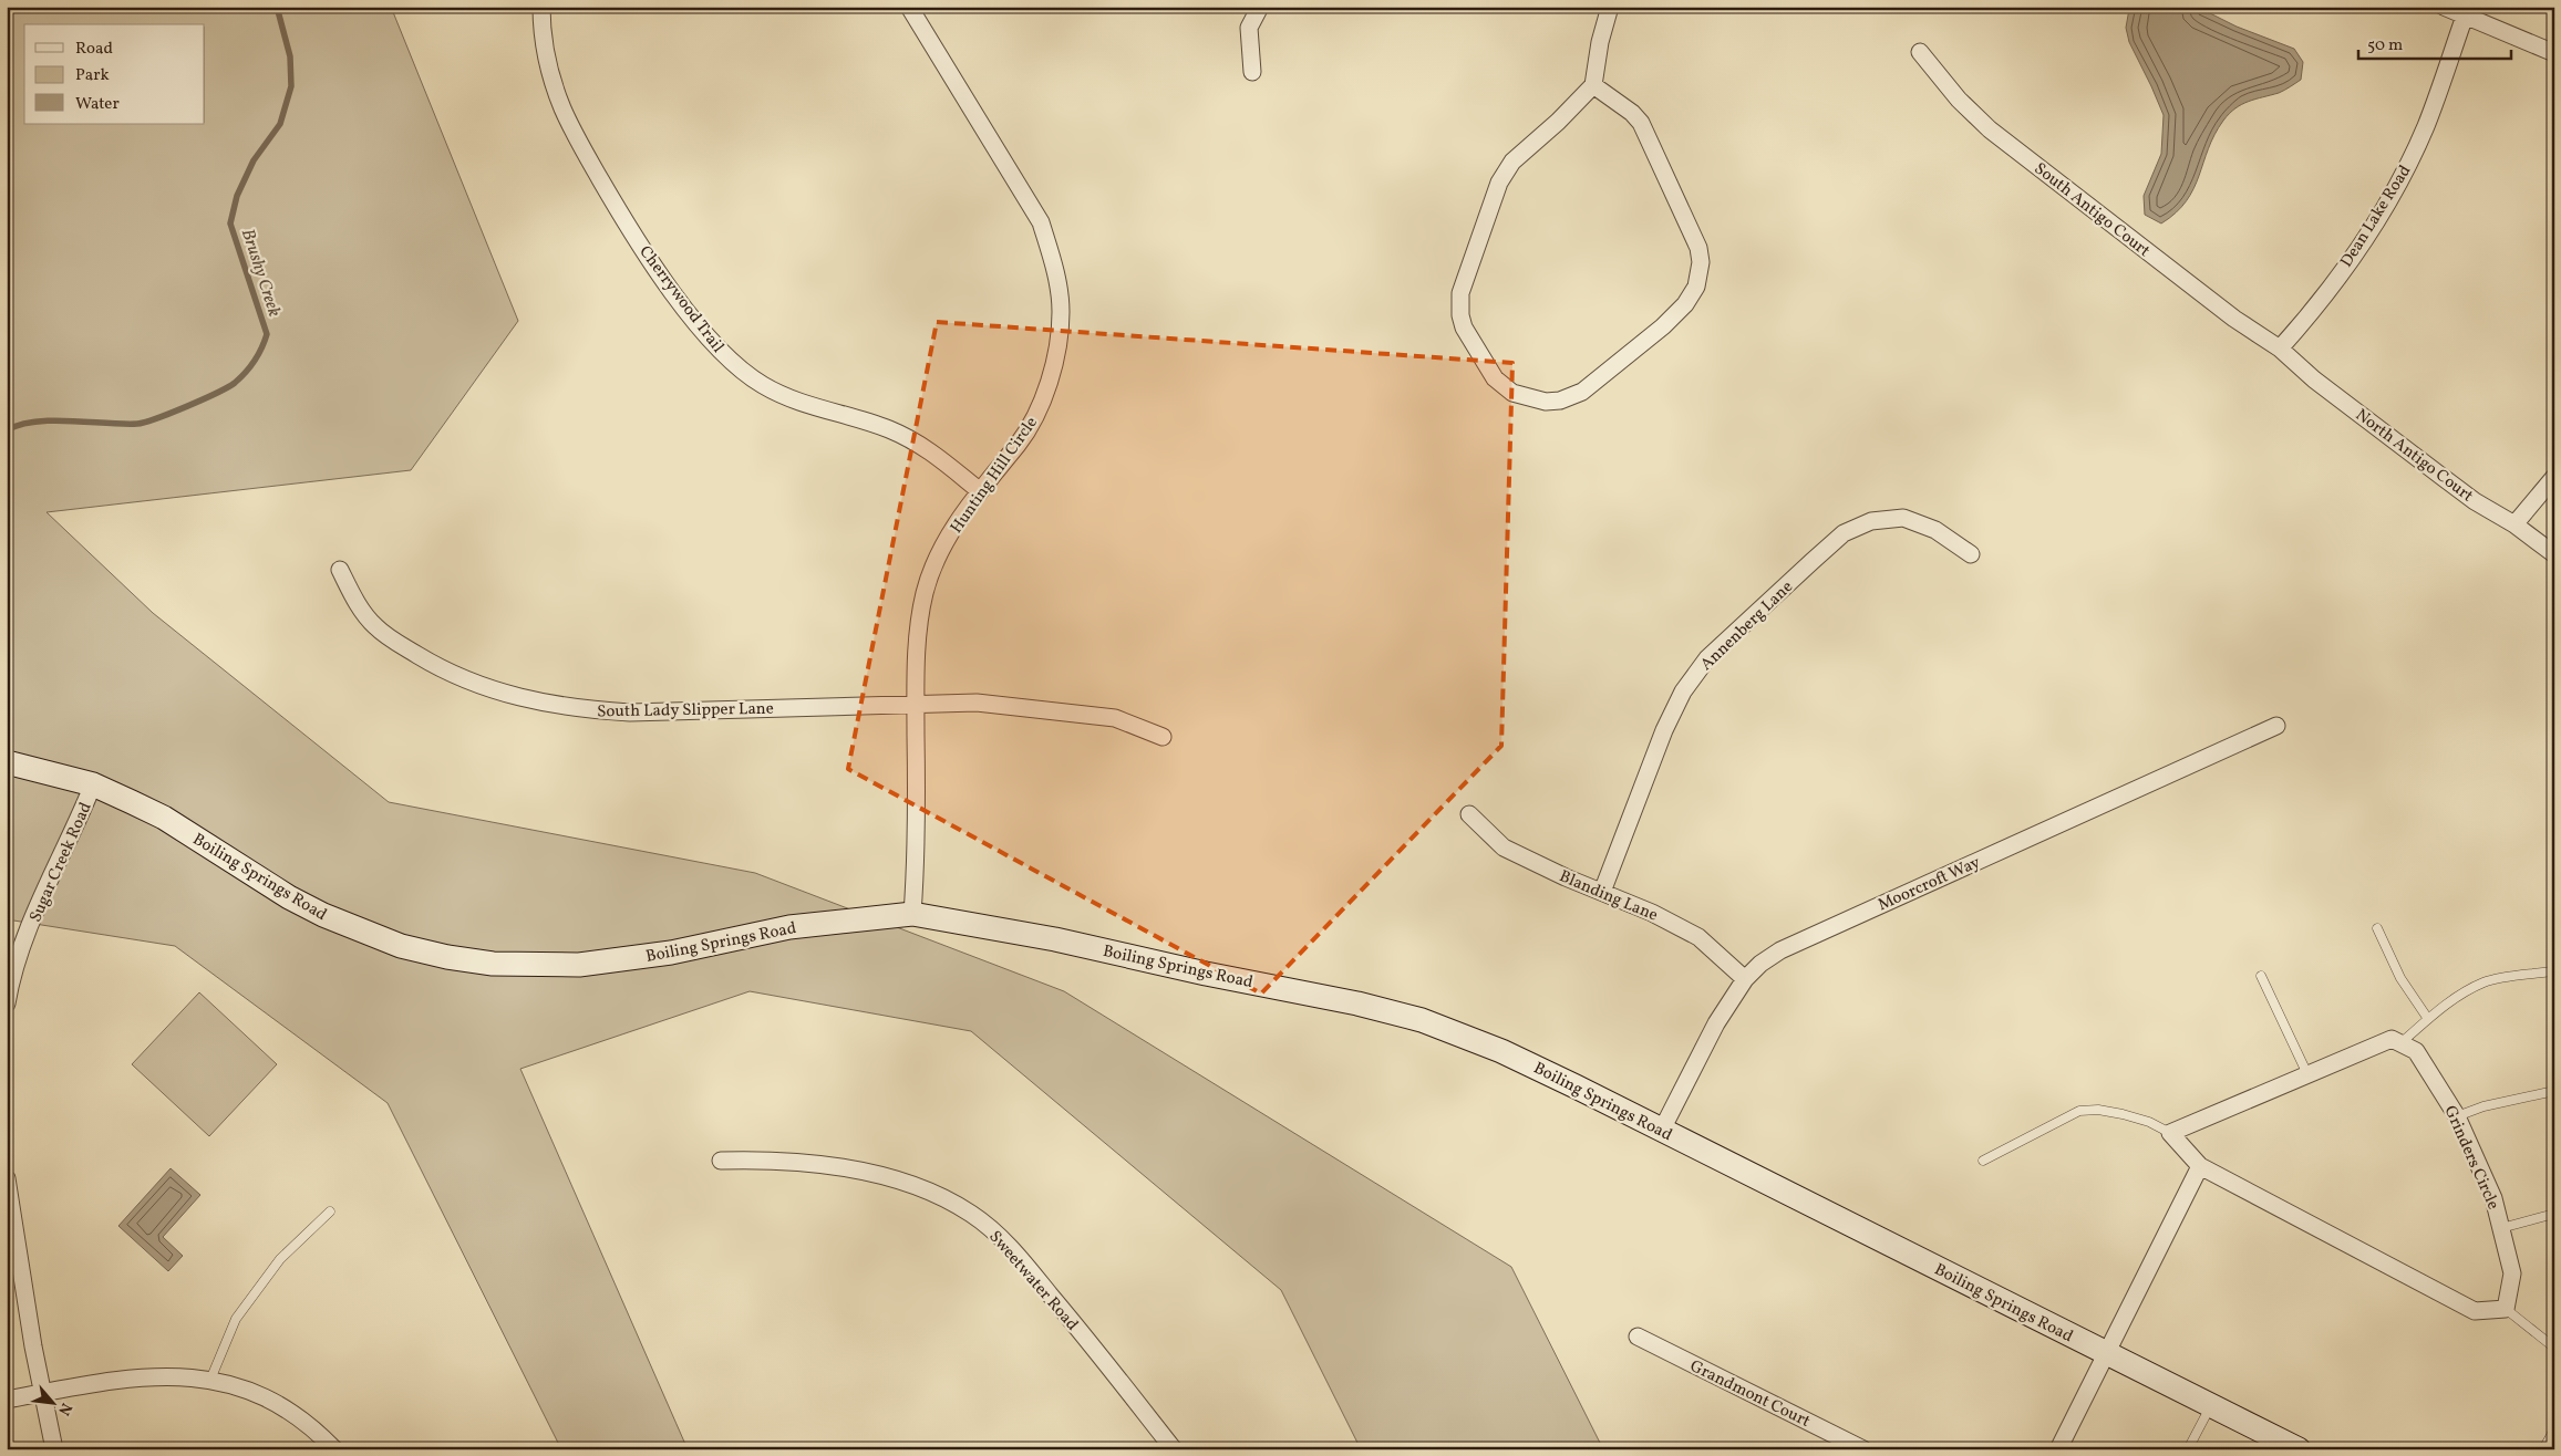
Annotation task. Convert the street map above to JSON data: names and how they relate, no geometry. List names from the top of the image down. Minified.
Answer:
{"streets":{"street":["South Antigo Court","Dean Lake Road","Cherrywood Trail","North Antigo Court","Hunting Hill Circle","Annenberg Lane","South Lady Slipper Lane","Sugar Creek Road","Boiling Springs Road","Moorcroft Way","Blanding Lane","Grinders Circle","Sweetwater Road","Grandmont Court"]},"crossings":[["South Antigo Court","Dean Lake Road"],["South Antigo Court","North Antigo Court"],["Dean Lake Road","North Antigo Court"],["Cherrywood Trail","Hunting Hill Circle"],["Hunting Hill Circle","South Lady Slipper Lane"],["Hunting Hill Circle","Boiling Springs Road"],["Annenberg Lane","Blanding Lane"],["Sugar Creek Road","Boiling Springs Road"],["Boiling Springs Road","Moorcroft Way"],["Moorcroft Way","Blanding Lane"]],"water":["Brushy Creek"],"legend":["Road","Park","Water"],"scale_bar":"50 m","north":"bottom right"}
